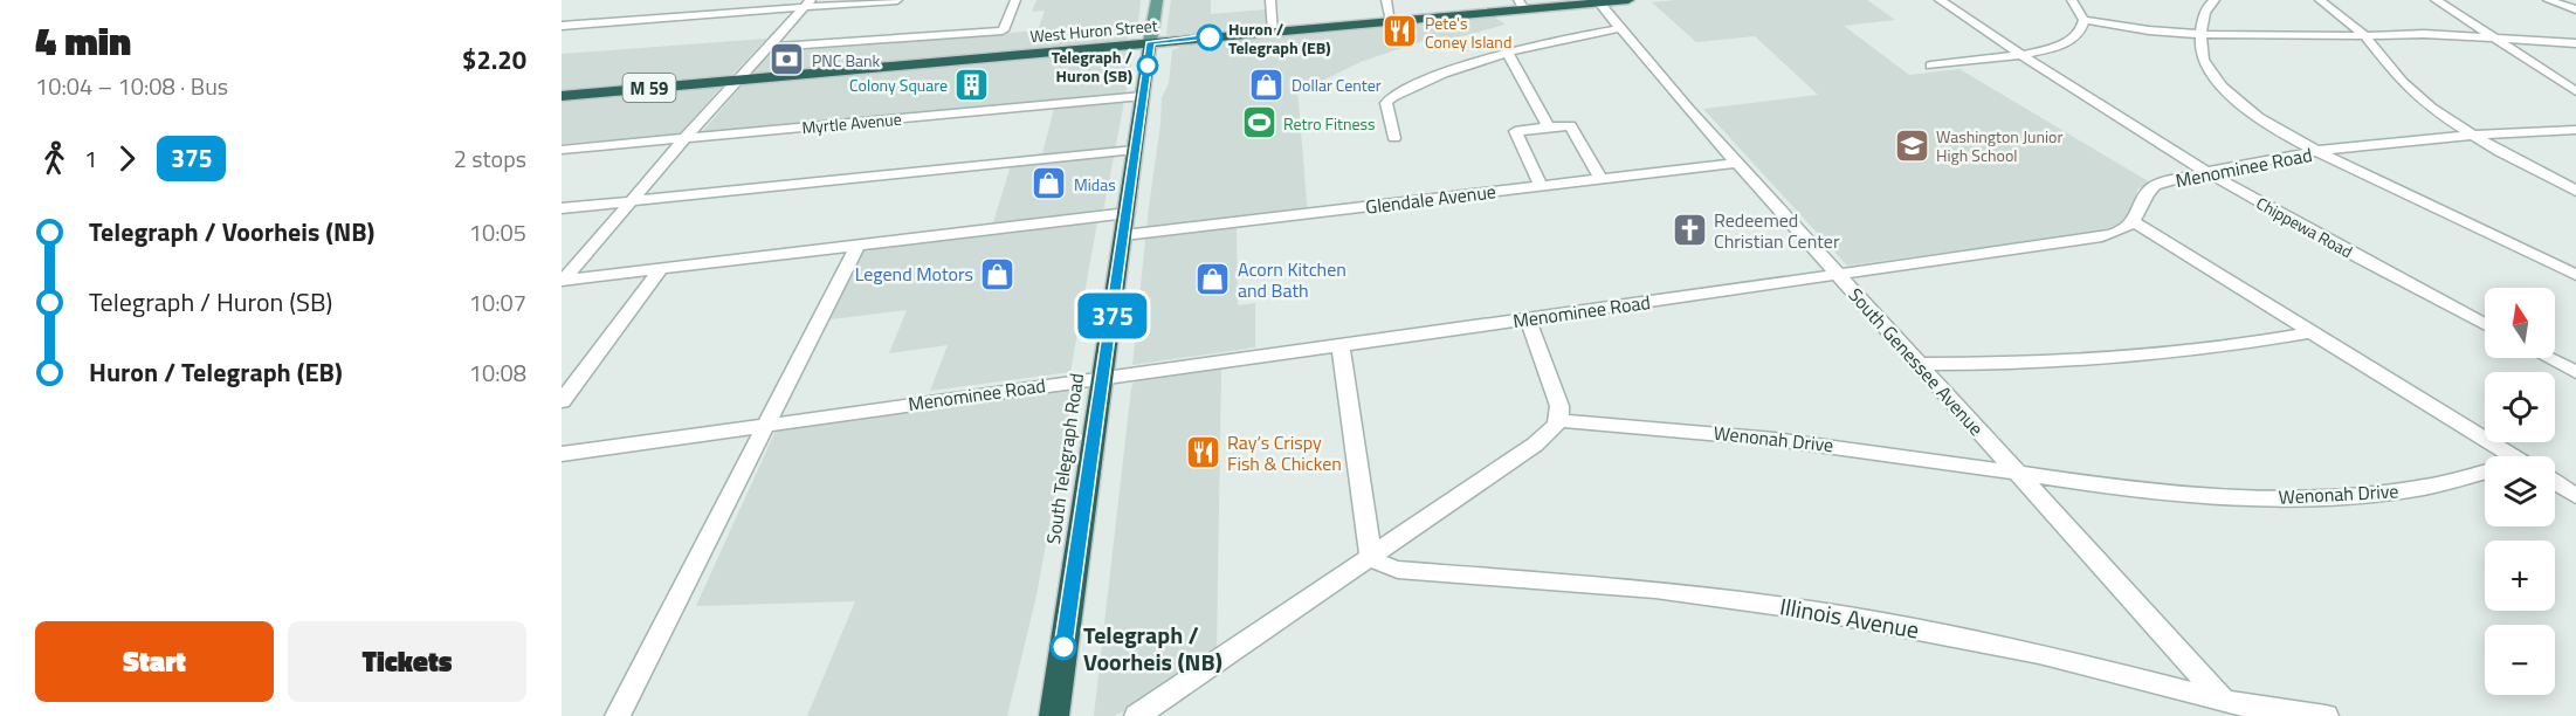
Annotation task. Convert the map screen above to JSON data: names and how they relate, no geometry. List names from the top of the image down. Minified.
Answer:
{"streets":{"highway":["West Huron Street","M 59","South Telegraph Road"],"street":["Myrtle Avenue","Menominee Road","Glendale Avenue","Chippewa Road","South Genessee Avenue","Wenonah Drive","Illinois Avenue"]},"crossings":[["West Huron Street","South Genessee Avenue"],["West Huron Street","South Telegraph Road"],["Myrtle Avenue","South Telegraph Road"],["Menominee Road","Chippewa Road"],["Menominee Road","South Genessee Avenue"],["Menominee Road","South Telegraph Road"],["Glendale Avenue","South Genessee Avenue"],["Glendale Avenue","South Telegraph Road"],["South Genessee Avenue","Wenonah Drive"],["South Genessee Avenue","Illinois Avenue"]],"places":{"restaurant":["Pete's Coney Island","Ray’s Crispy Fish & Chicken"],"other":["Huron / Telegraph (EB)","Telegraph / Huron (SB)","Telegraph / Voorheis (NB)"],"bank":["PNC Bank"],"building":["Colony Square"],"shop":["Dollar Center","Midas","Legend Motors","Acorn Kitchen and Bath"],"sports":["Retro Fitness"],"school or university":["Washington Junior High School"],"church":["Redeemed Christian Center"]},"lines":["bus line 375"],"north":"top","page":{"heading":["4 min","10:04 – 10:08 · Bus","$2.20"],"on_map":"375","legs":["1","375","2 stops"],"list":[{"name":"Telegraph / Voorheis (NB)","value":"10:05"},{"name":"Telegraph / Huron (SB)","value":"10:07"},{"name":"Huron / Telegraph (EB)","value":"10:08"}],"map_buttons":["+","−"],"buttons":["Start","Tickets"]}}
